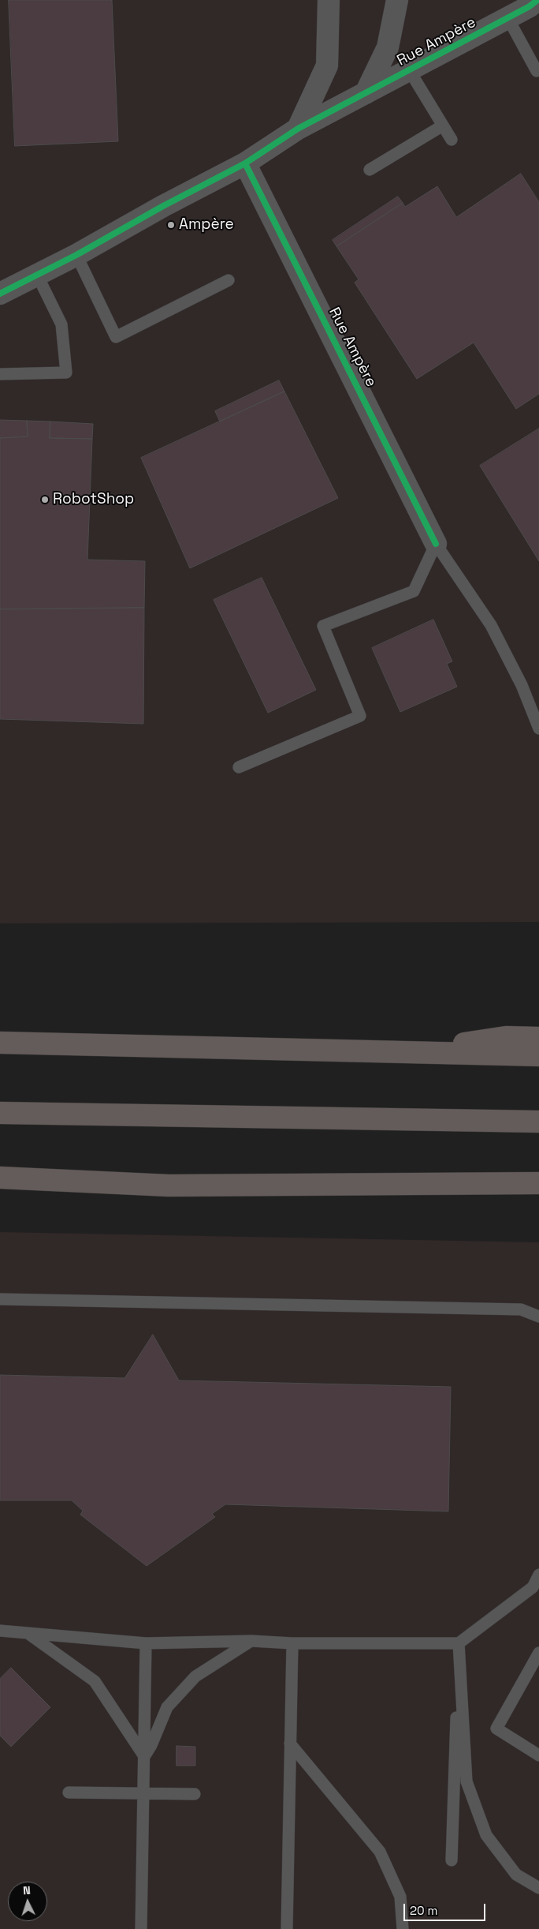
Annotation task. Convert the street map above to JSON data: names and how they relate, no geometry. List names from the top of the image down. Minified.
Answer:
{"streets":{"street":["Rue Ampère"]},"places":["Ampère","RobotShop"],"scale_bar":"20 m","north":"top"}
